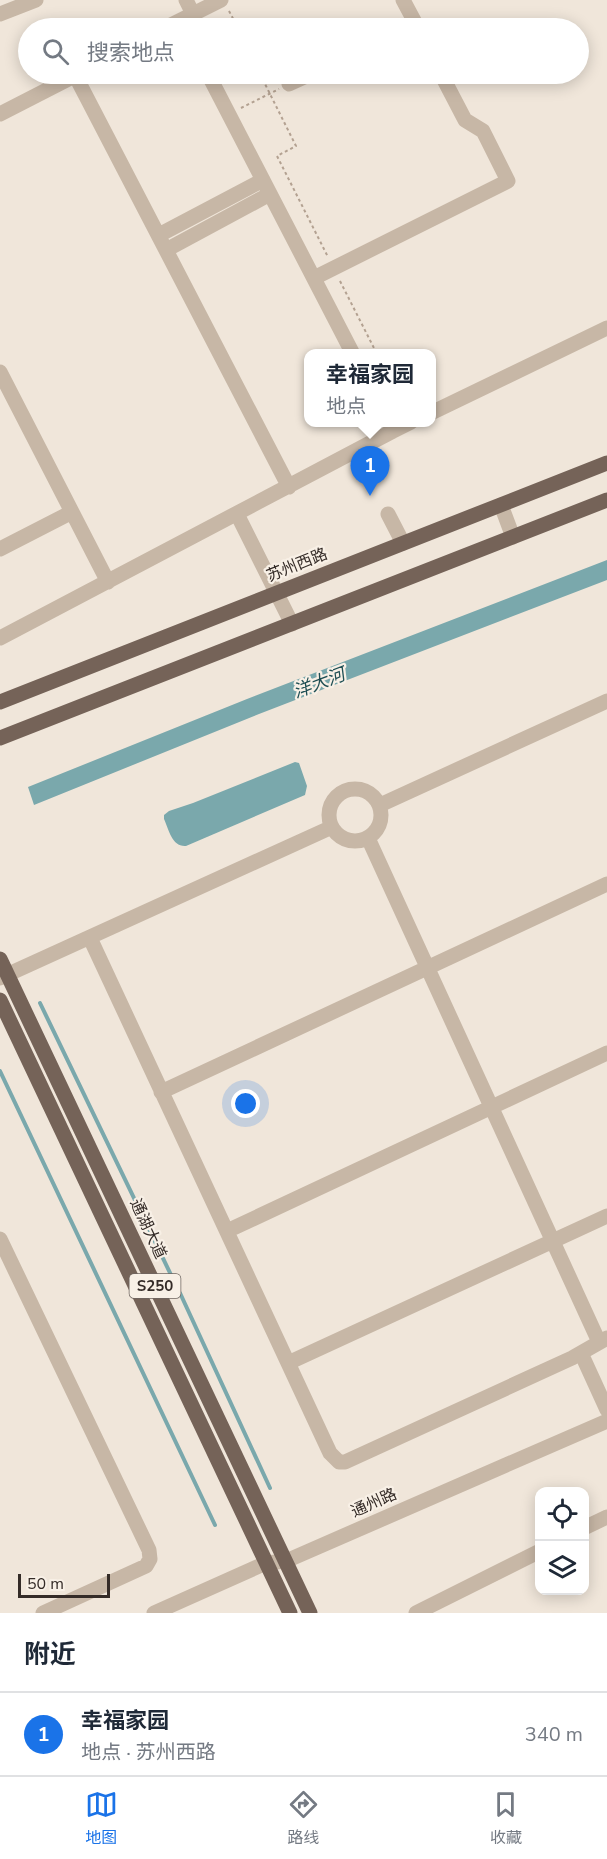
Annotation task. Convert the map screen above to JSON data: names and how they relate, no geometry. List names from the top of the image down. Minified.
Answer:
{"streets":{"main road":["苏州西路","通湖大道","S250"],"street":["通州路"]},"crossings":[["通湖大道","通州路"],["S250","通州路"]],"water":["洋大河"],"scale_bar":"50 m","page":{"search":"搜索地点","popup":["幸福家园","地点"],"pins":"1","scale":"50 m","heading":"附近","list":[{"mark":"1","name":"幸福家园","note":"地点 · 苏州西路","value":"340 m"}],"nav":["地图","路线","收藏"]}}
